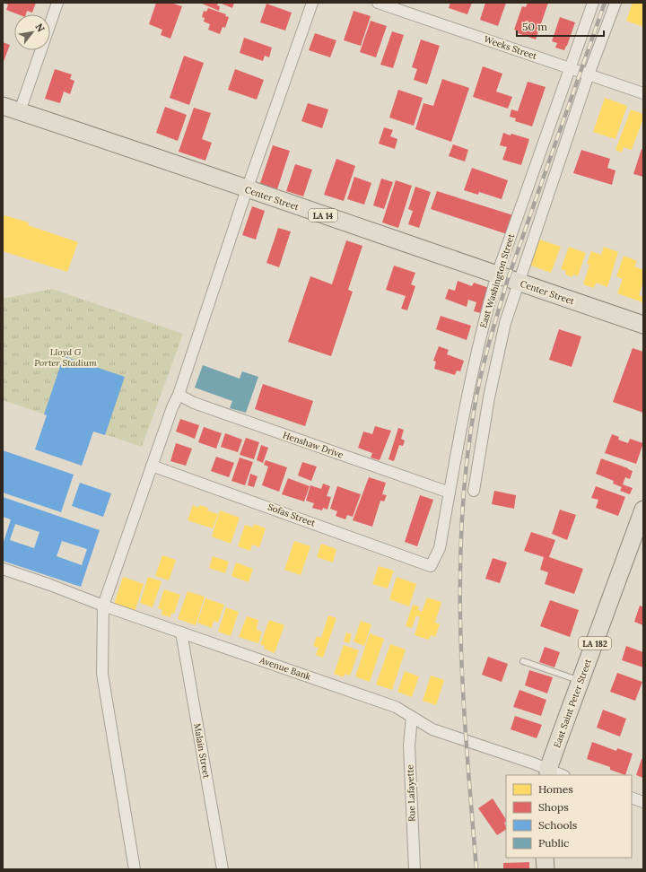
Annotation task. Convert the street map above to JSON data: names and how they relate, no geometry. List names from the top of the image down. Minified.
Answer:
{"streets":{"main road":["Center Street","LA 14","LA 182","East Saint Peter Street"],"street":["Weeks Street","East Washington Street","Henshaw Drive","Sofas Street","Avenue Bank","Malain Street","Rue Lafayette"]},"crossings":[["Weeks Street","East Washington Street"],["Center Street","East Washington Street"],["East Washington Street","Henshaw Drive"],["East Washington Street","Sofas Street"],["Avenue Bank","East Saint Peter Street"],["Avenue Bank","Malain Street"],["Avenue Bank","Rue Lafayette"]],"parks":["Lloyd G Porter Stadium"],"legend":["Homes","Shops","Schools","Public"],"scale_bar":"50 m","north":"top right"}
